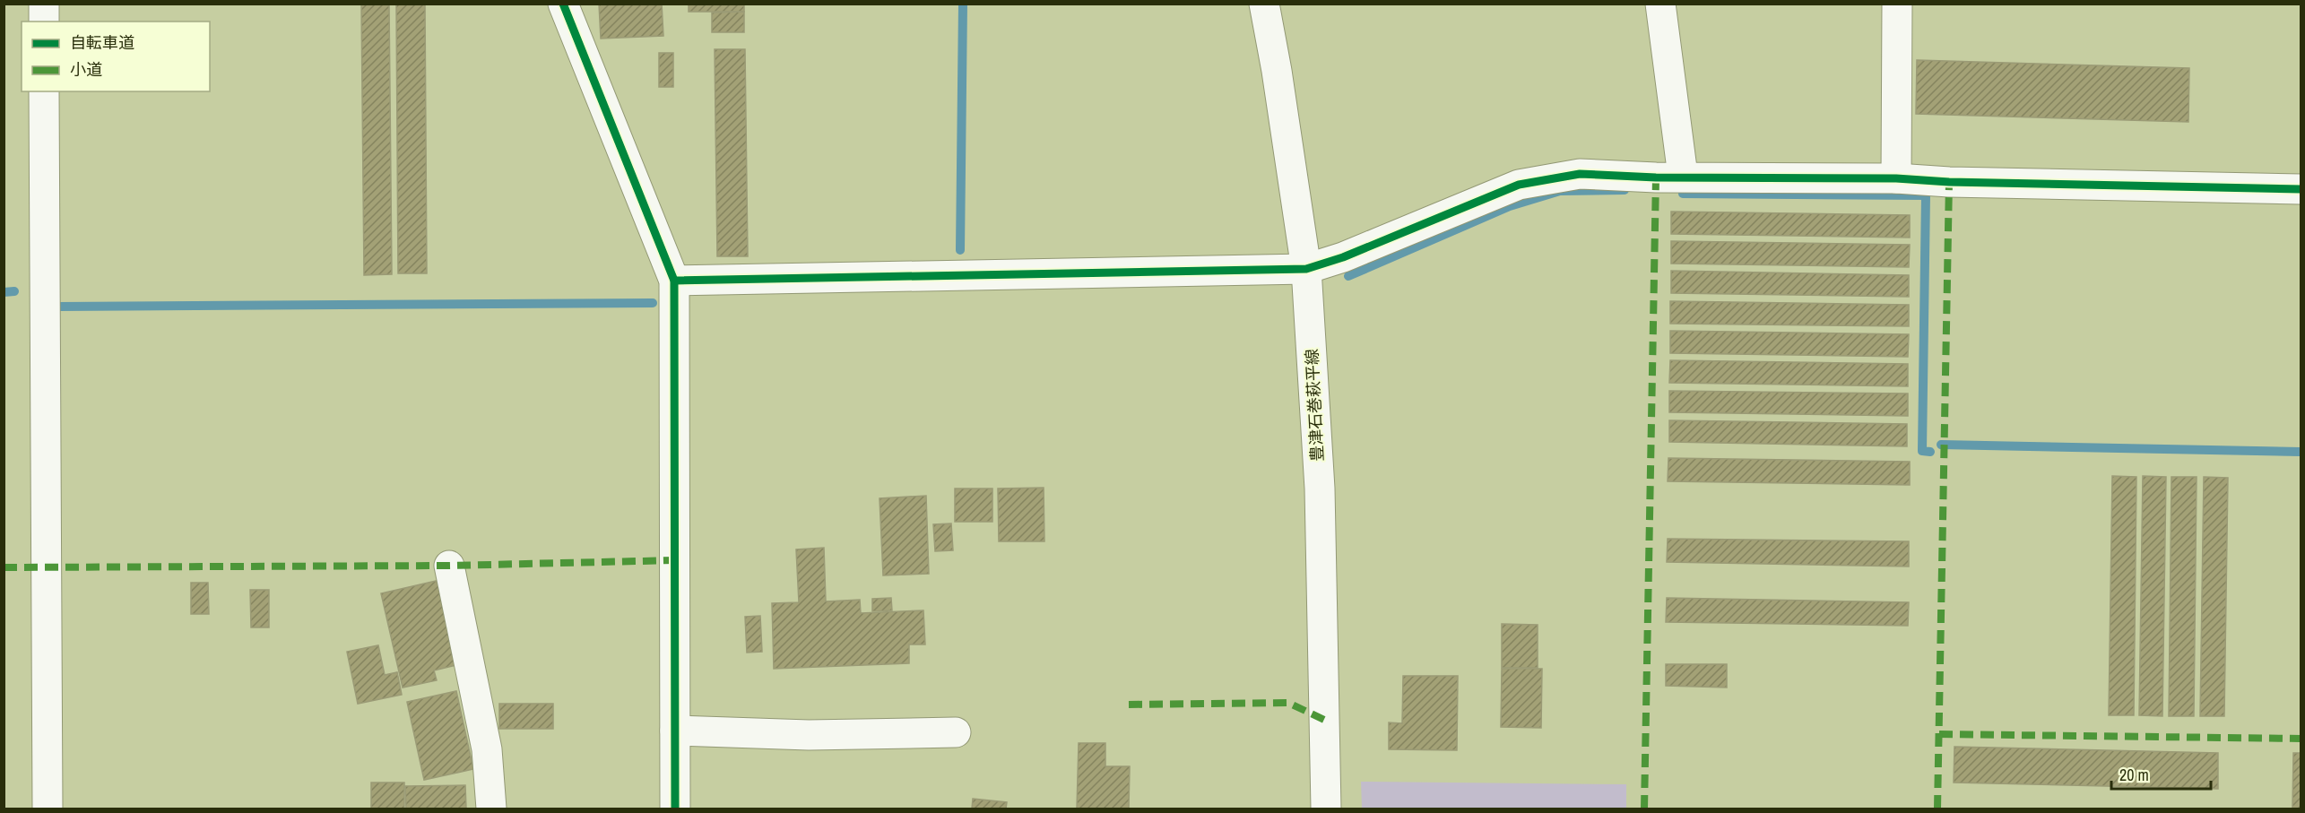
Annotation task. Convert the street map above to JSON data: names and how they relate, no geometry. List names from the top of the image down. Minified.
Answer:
{"streets":{"street":["豊津石巻萩平線"]},"legend":["自転車道","小道"],"scale_bar":"20 m"}
